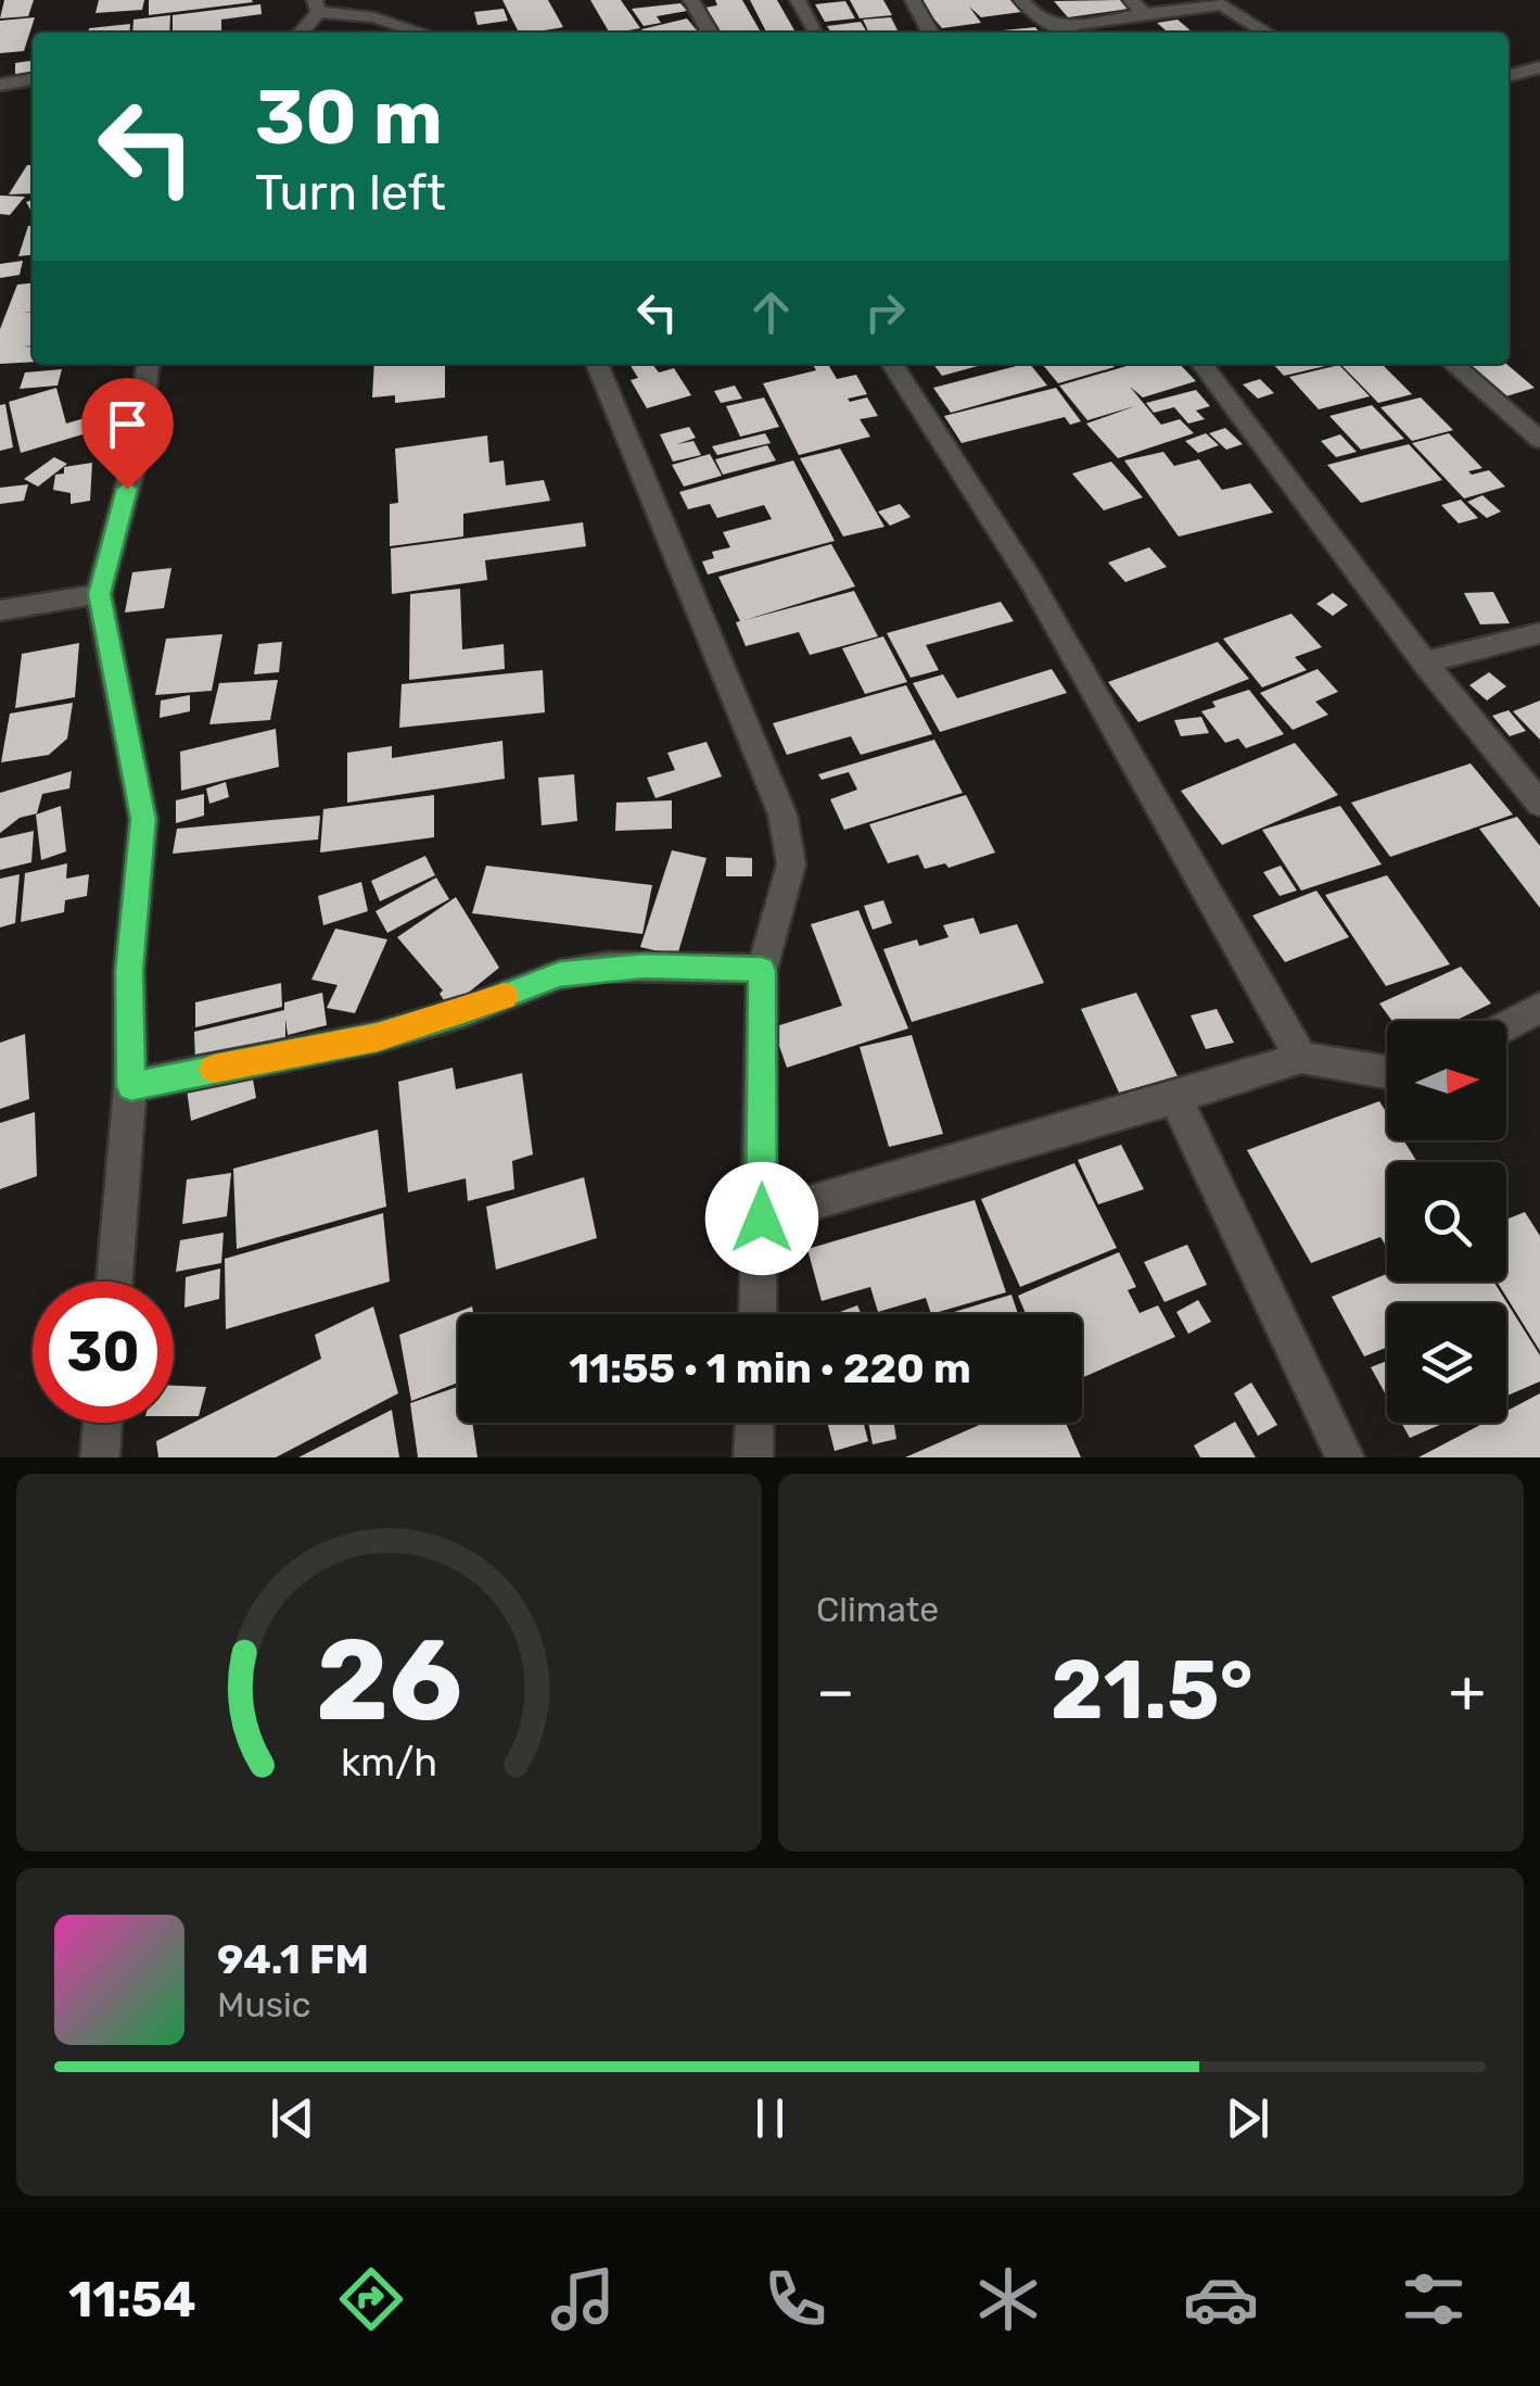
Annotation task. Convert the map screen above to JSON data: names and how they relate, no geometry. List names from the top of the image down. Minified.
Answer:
{"north":"right","page":{"turn":["30 m","Turn left"],"limit":"30","trip":"11:55 · 1 min · 220 m","tile":"Climate","heat":["−","21.5°","+"],"song":["94.1 FM","Music"],"tabs":"11:54","gauge":["26","km/h"]}}
